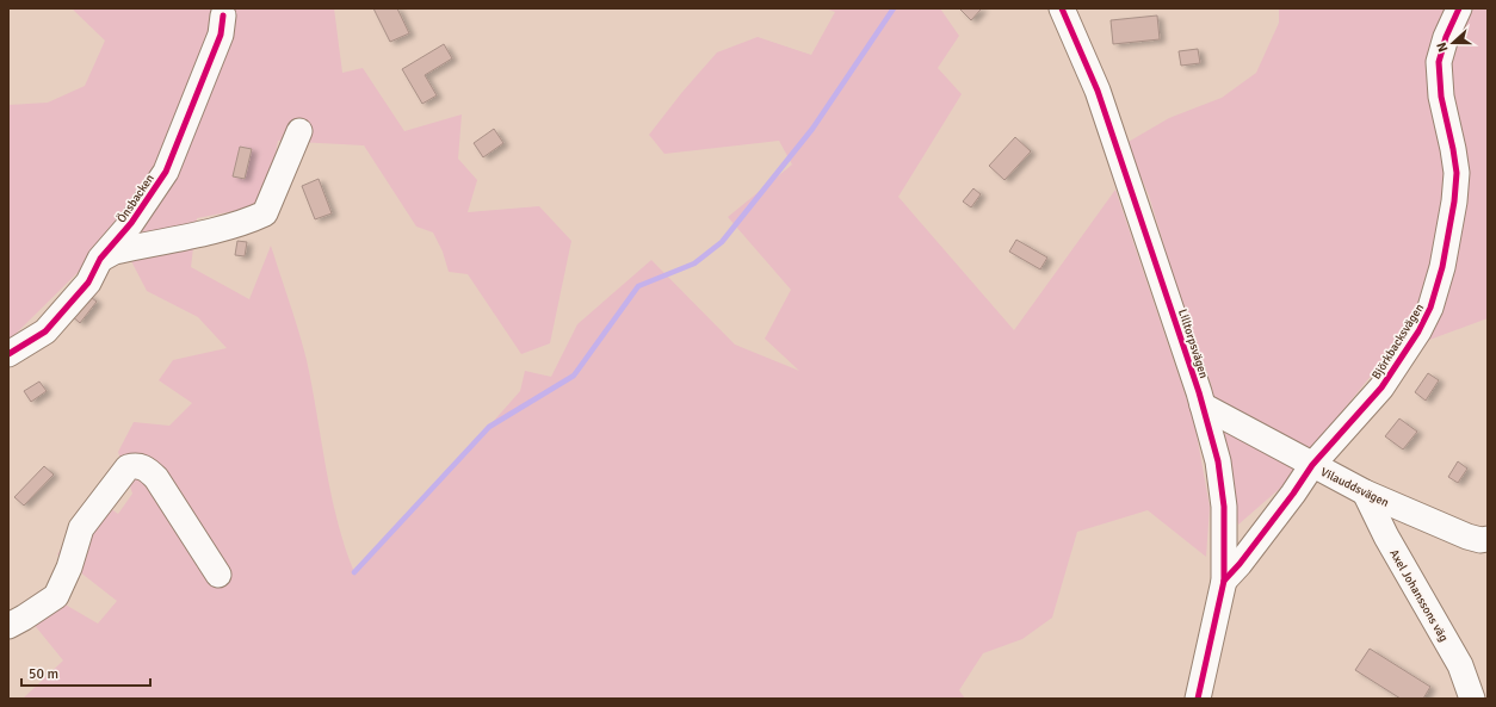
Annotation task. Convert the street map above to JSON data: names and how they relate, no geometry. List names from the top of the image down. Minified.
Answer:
{"streets":{"street":["Önsbacken","Björkbacksvägen","Lilltorpsvägen","Vilauddsvägen","Axel Johanssons väg"]},"crossings":[["Björkbacksvägen","Lilltorpsvägen"],["Björkbacksvägen","Vilauddsvägen"],["Lilltorpsvägen","Vilauddsvägen"],["Vilauddsvägen","Axel Johanssons väg"]],"scale_bar":"50 m","north":"left"}
